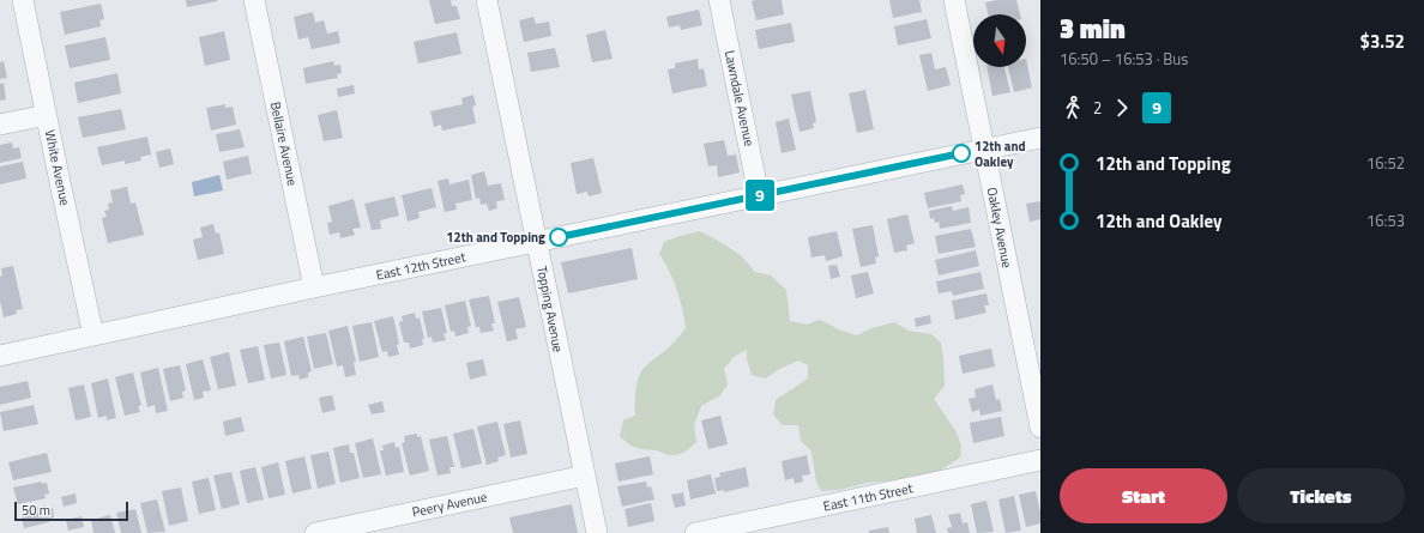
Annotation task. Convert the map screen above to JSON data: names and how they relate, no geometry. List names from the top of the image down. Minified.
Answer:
{"streets":{"street":["Lawndale Avenue","Bellaire Avenue","White Avenue","Oakley Avenue","East 12th Street","Topping Avenue","East 11th Street","Peery Avenue"]},"crossings":[["Lawndale Avenue","East 12th Street"],["Bellaire Avenue","East 12th Street"],["White Avenue","East 12th Street"],["Oakley Avenue","East 12th Street"],["East 12th Street","Topping Avenue"],["Topping Avenue","Peery Avenue"]],"places":["12th and Oakley","12th and Topping"],"lines":["bus line 9"],"scale_bar":"50 m","north":"bottom","page":{"on_map":"9","heading":["3 min","16:50 – 16:53 · Bus","$3.52"],"legs":["2","9"],"list":[{"name":"12th and Topping","value":"16:52"},{"name":"12th and Oakley","value":"16:53"}],"buttons":["Start","Tickets"],"scale":"50 m"}}
